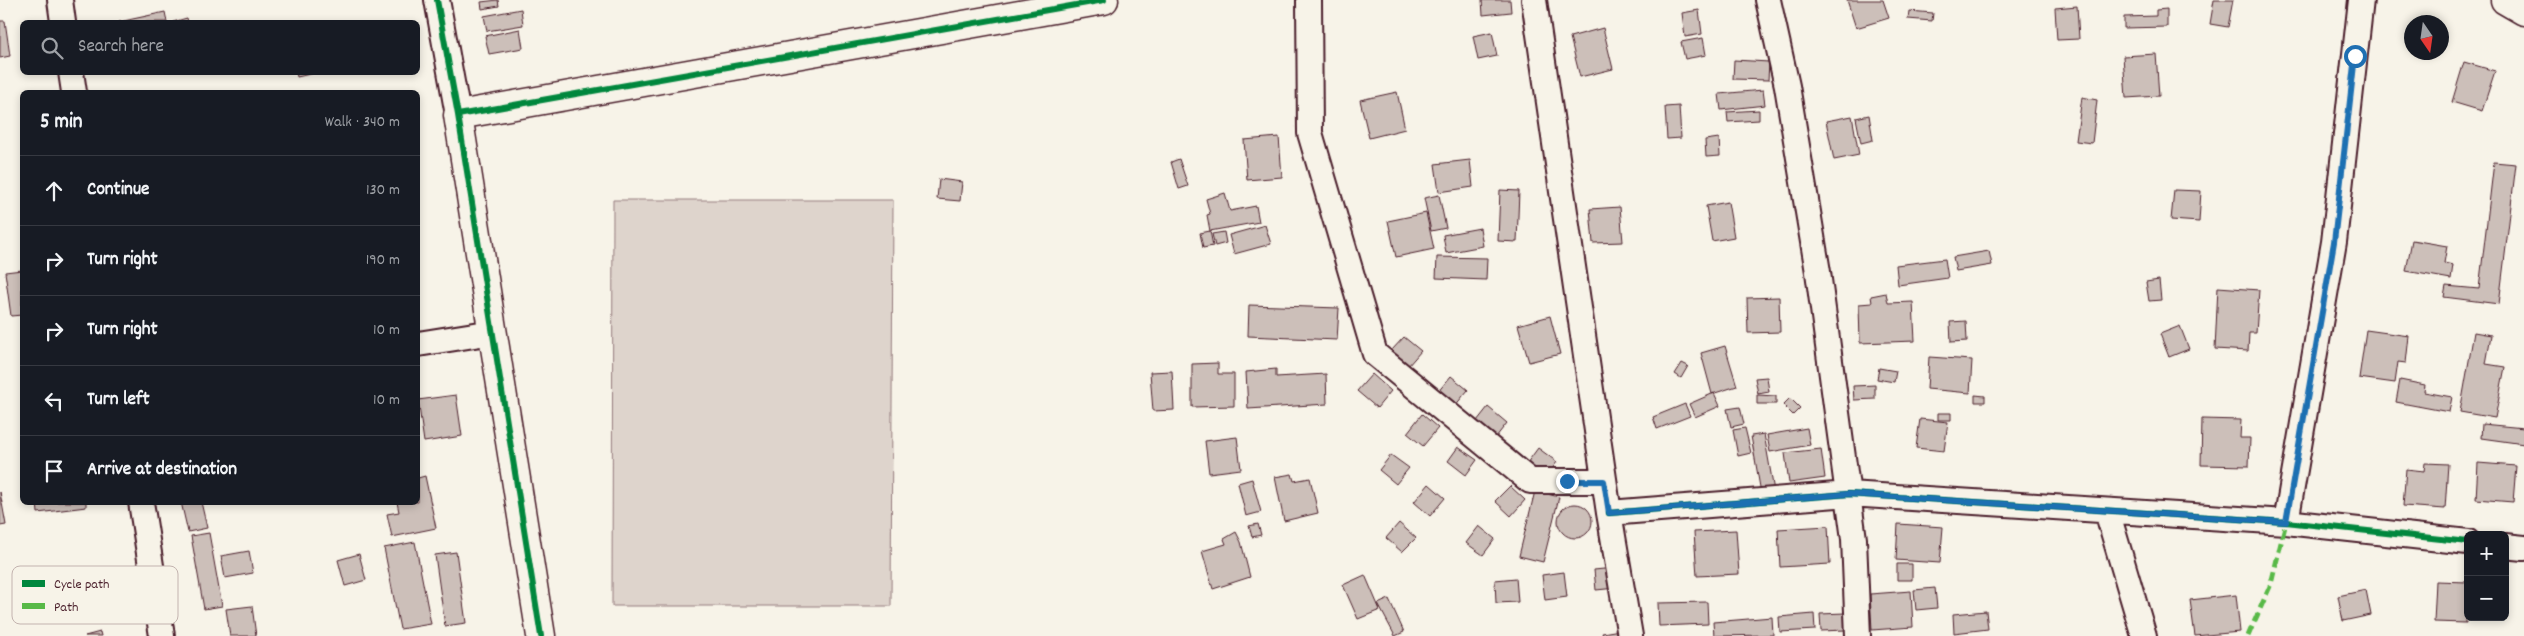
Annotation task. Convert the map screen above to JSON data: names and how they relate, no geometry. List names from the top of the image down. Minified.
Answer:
{"legend":["Cycle path","Path"],"north":"bottom","page":{"search":"Search here","heading":["5 min","Walk · 340 m"],"list":[["Continue","130 m"],["Turn right","190 m"],["Turn right","10 m"],["Turn left","10 m"],"Arrive at destination"],"map_buttons":["+","−"]}}
